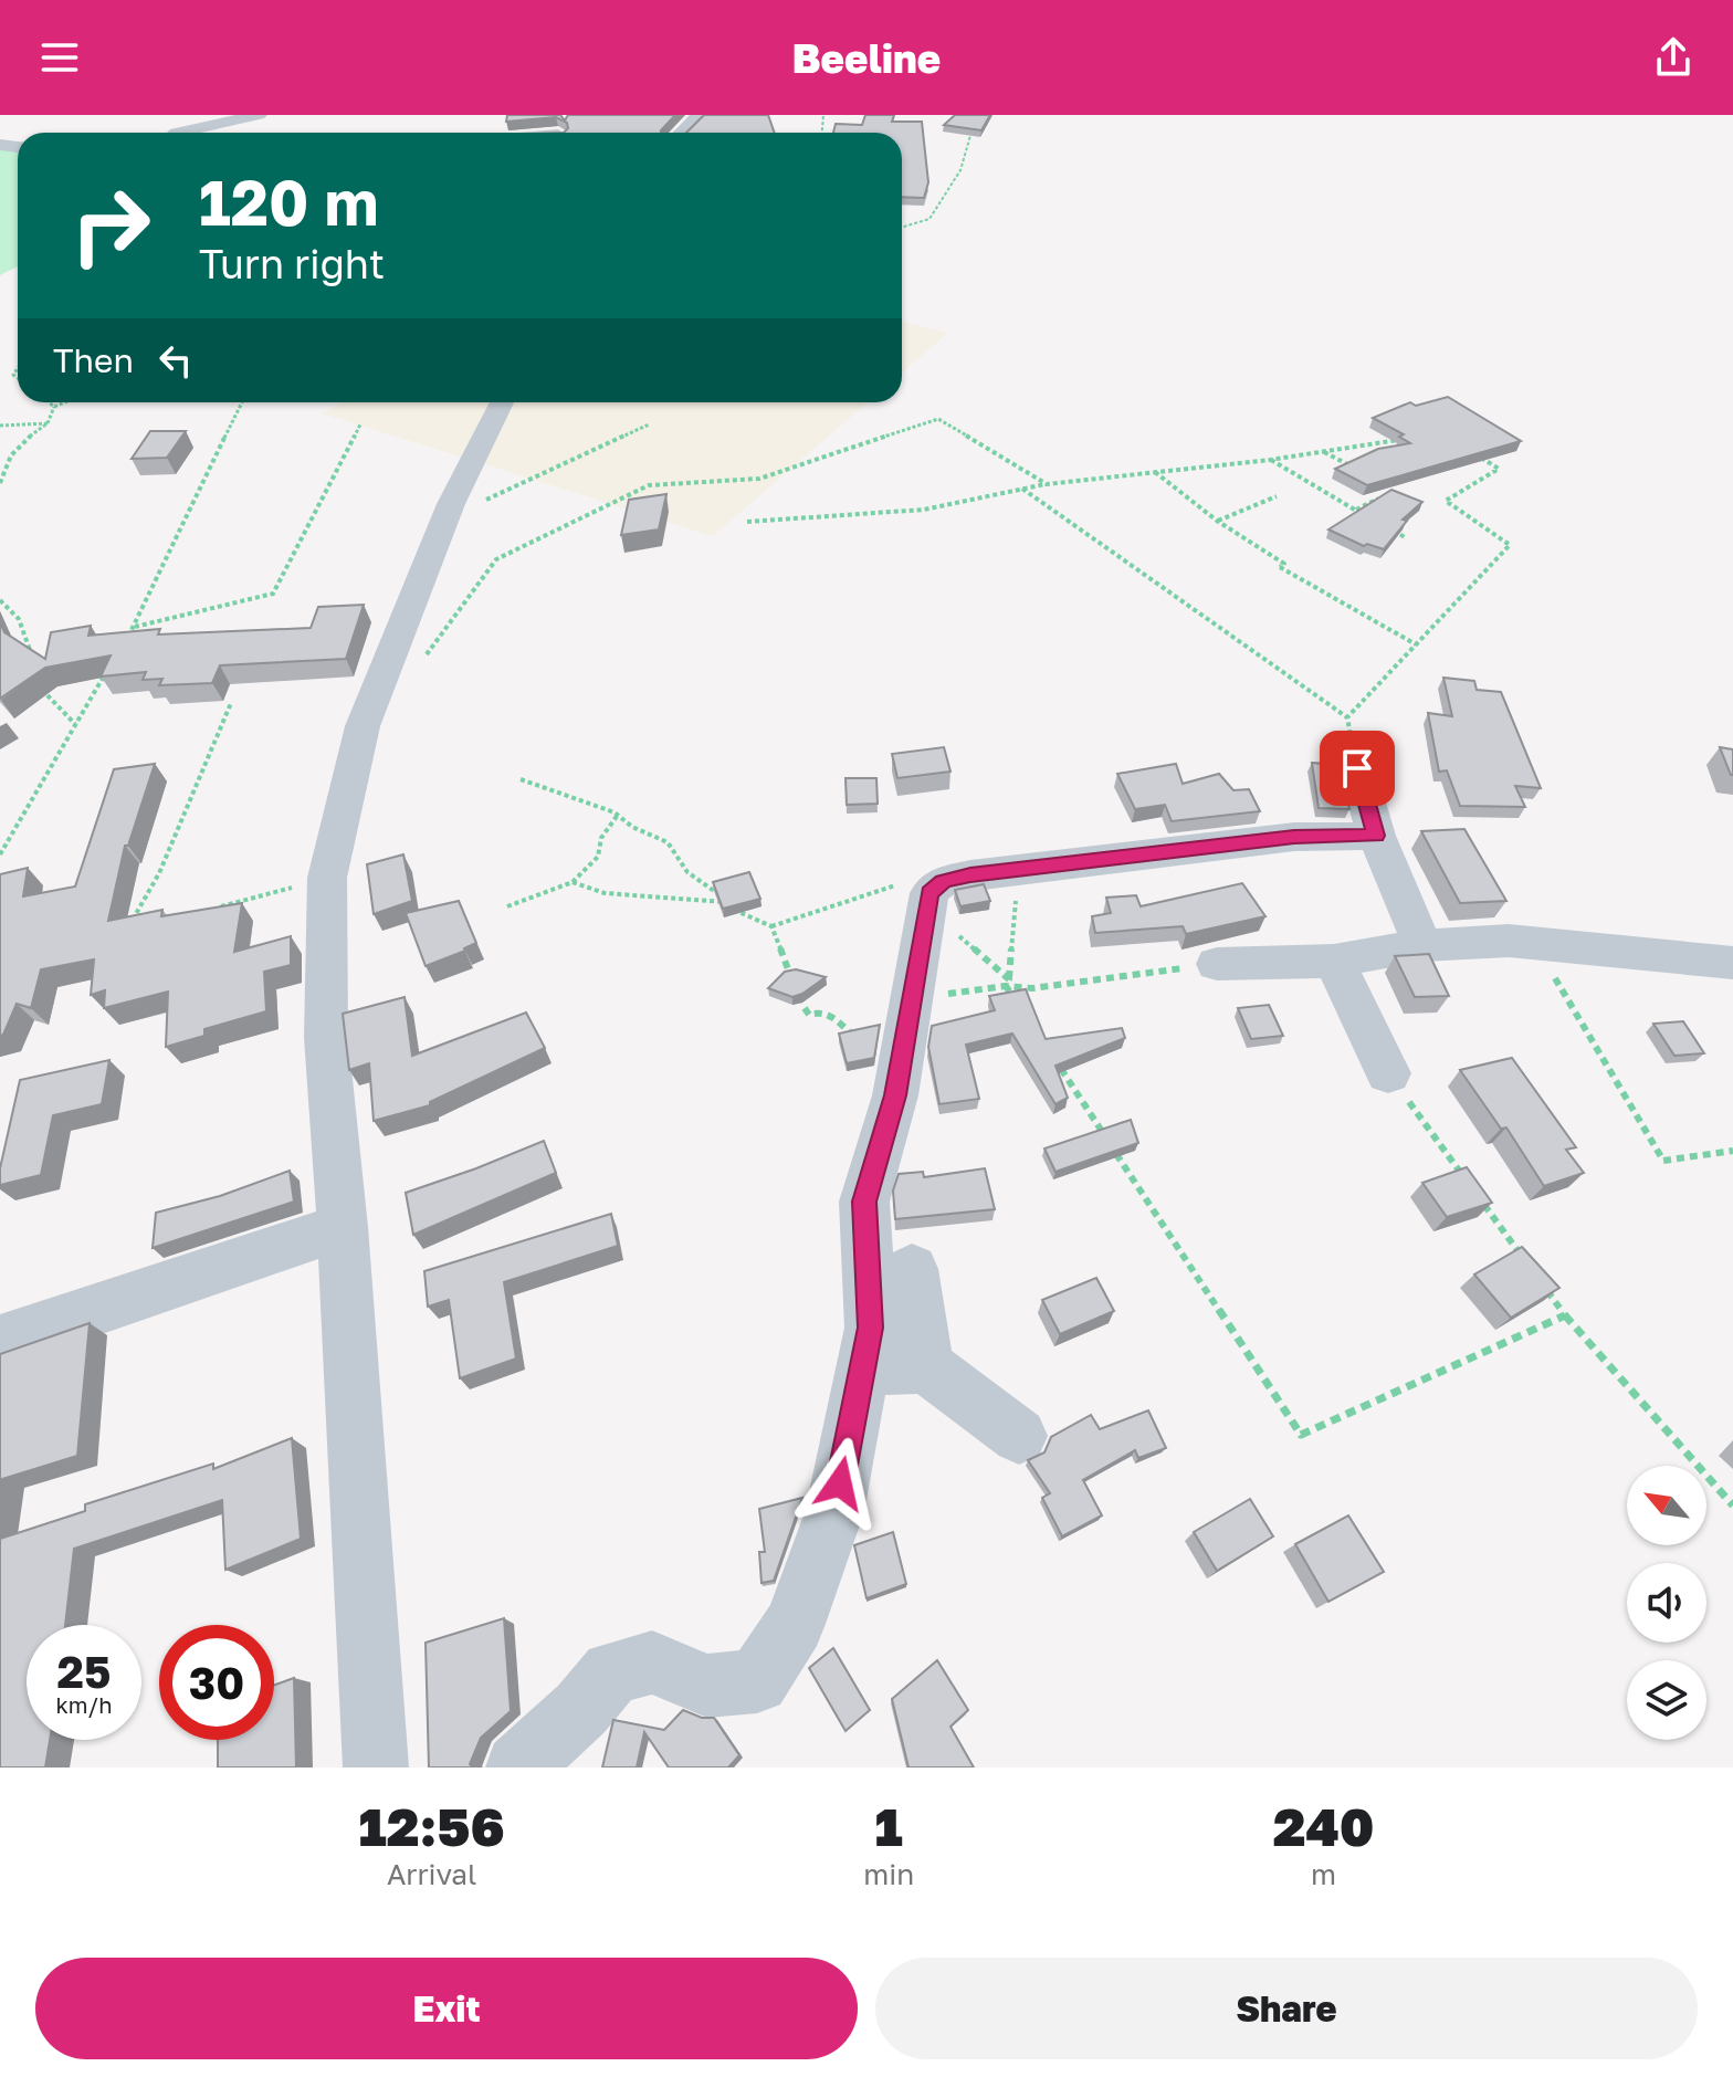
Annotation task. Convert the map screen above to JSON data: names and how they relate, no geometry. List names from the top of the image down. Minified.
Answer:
{"north":"top left","page":{"header":"Beeline","turn":["120 m","Turn right"],"then":"Then","speed":"25 km/h","limit":"30","eta":["12:56","Arrival","1","min","240","m"],"buttons":["Exit","Share"]}}
